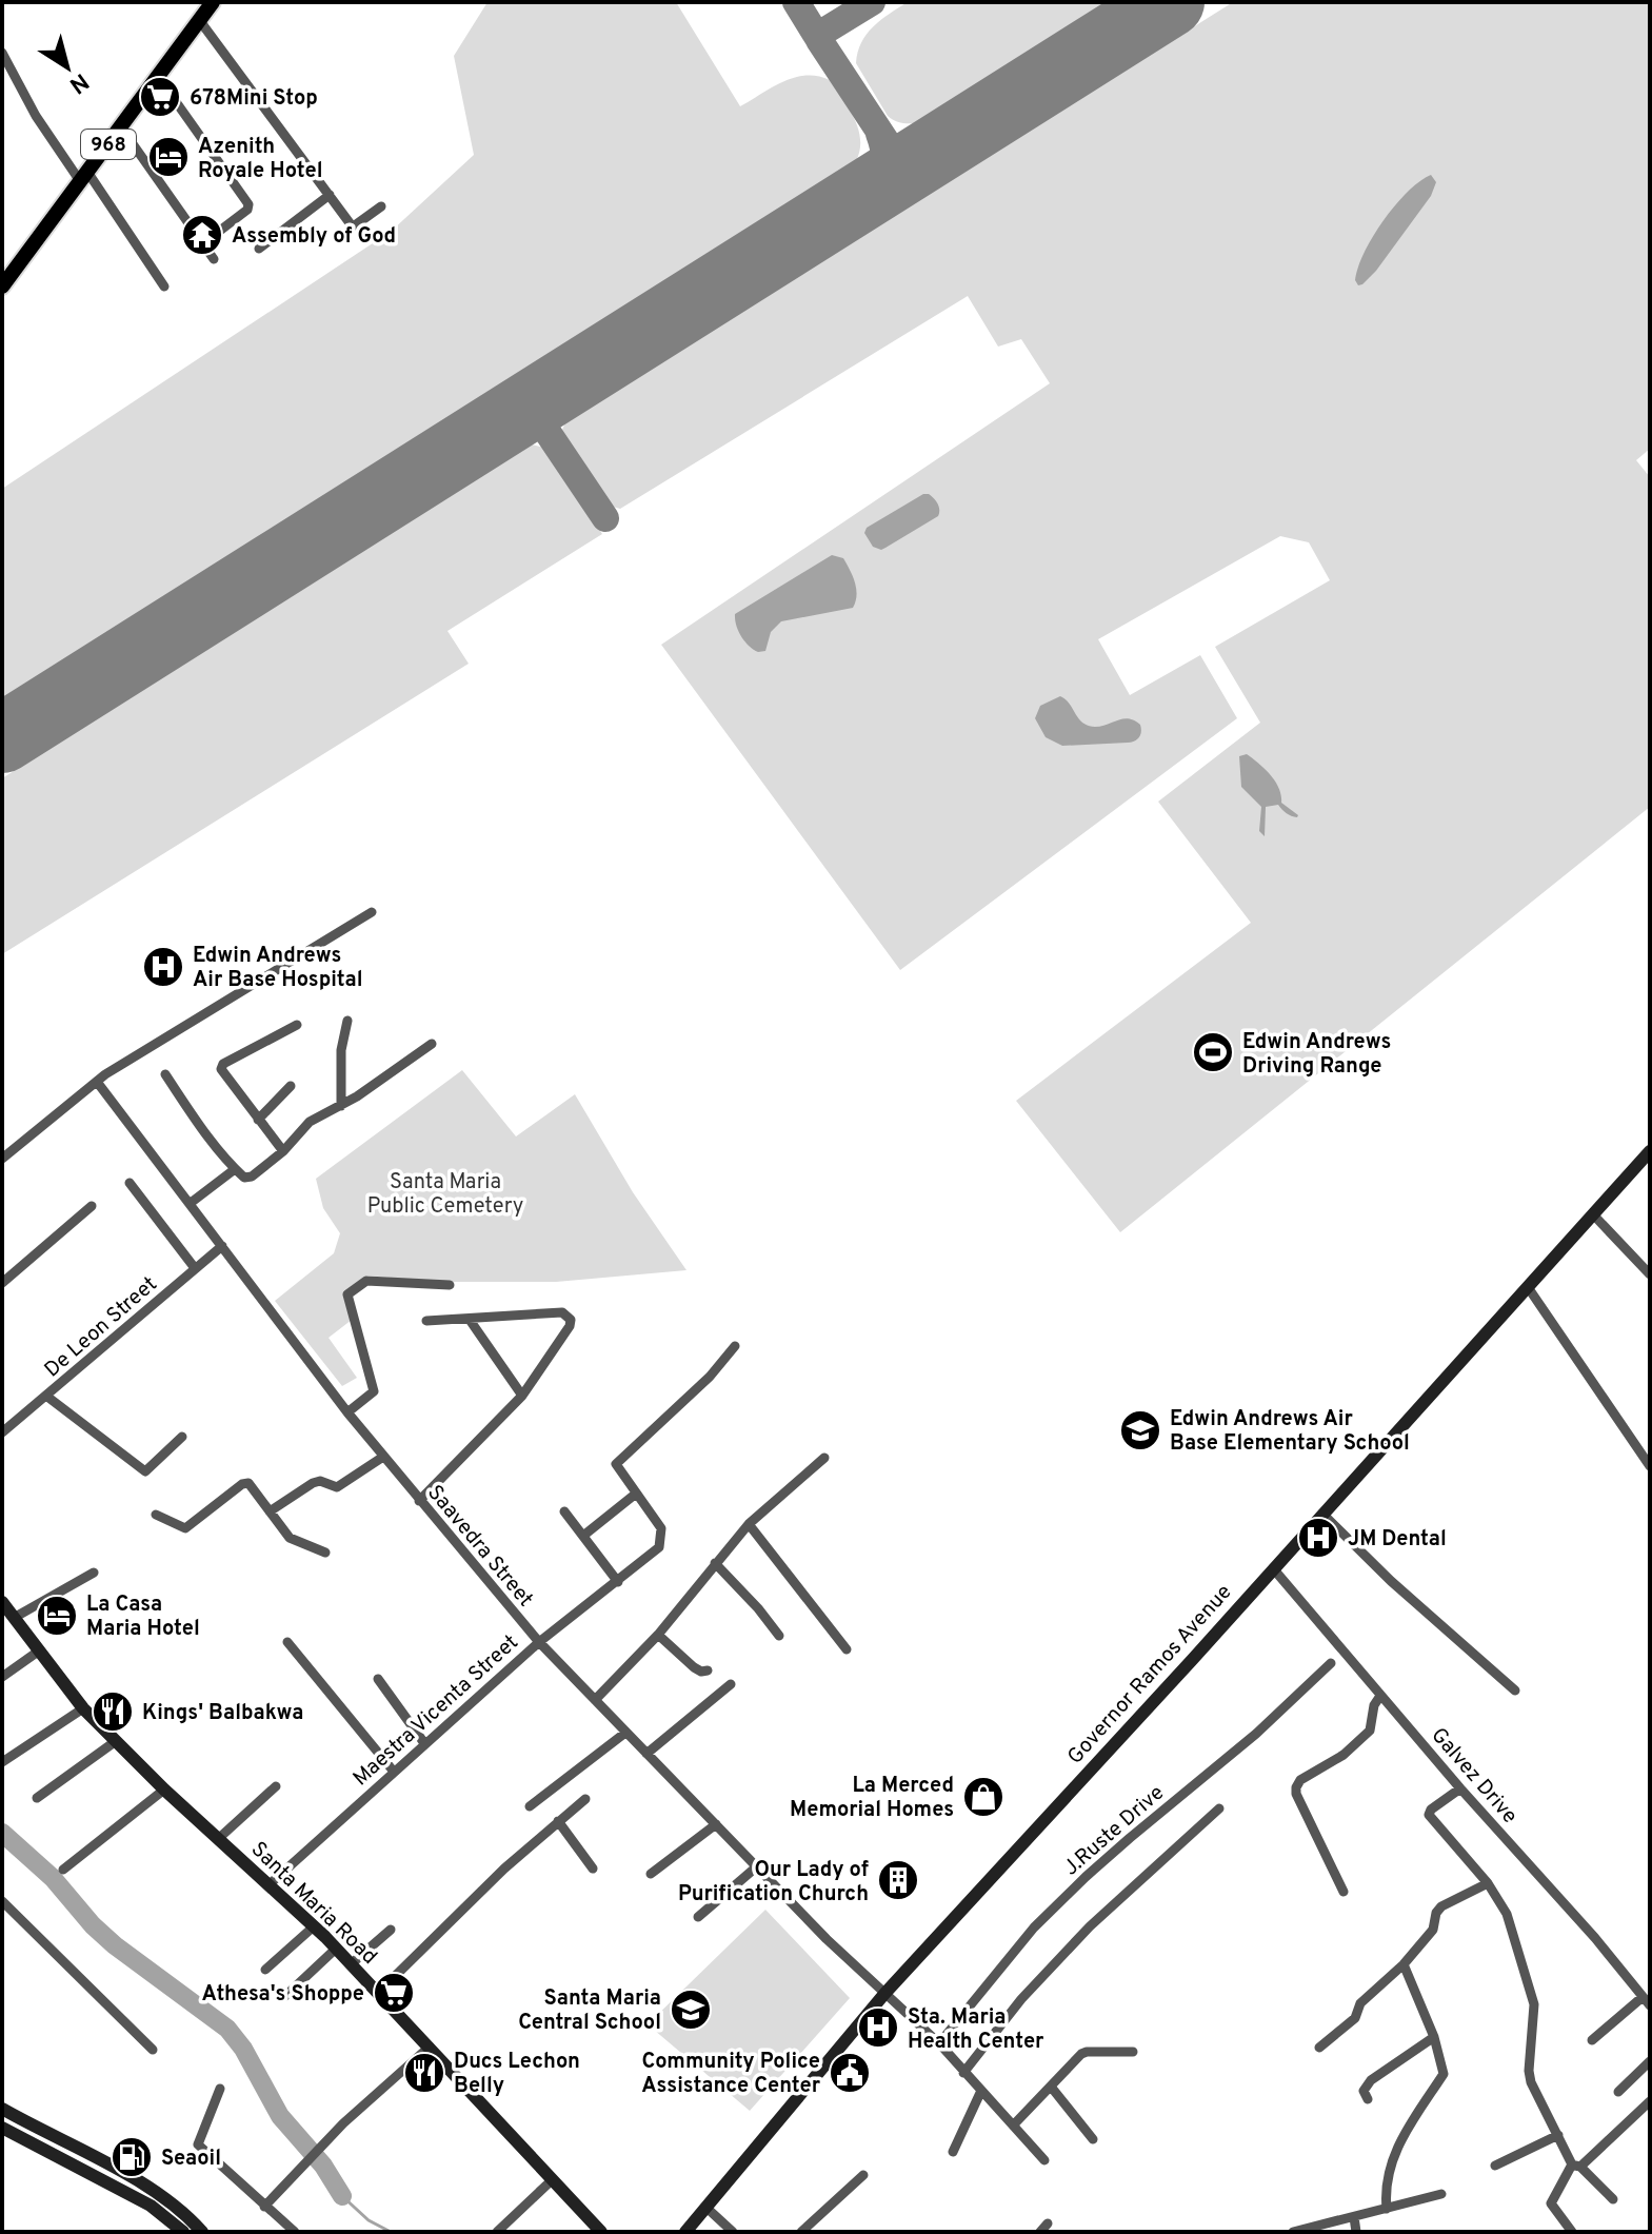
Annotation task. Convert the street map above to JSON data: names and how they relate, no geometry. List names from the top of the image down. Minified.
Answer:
{"streets":{"main road":["968","Governor Ramos Avenue","Santa Maria Road"],"street":["De Leon Street","Saavedra Street","Maestra Vicenta Street","Galvez Drive","J.Ruste Drive"]},"crossings":[["De Leon Street","Saavedra Street"],["Saavedra Street","Governor Ramos Avenue"],["Saavedra Street","Maestra Vicenta Street"],["Saavedra Street","J.Ruste Drive"],["Governor Ramos Avenue","Galvez Drive"],["Maestra Vicenta Street","Santa Maria Road"]],"parks":["Santa Maria Public Cemetery"],"places":{"supermarket":["678Mini Stop","Athesa's Shoppe"],"hotel":["Azenith Royale Hotel","La Casa Maria Hotel"],"temple":["Assembly of God"],"hospital":["Edwin Andrews Air Base Hospital","JM Dental","Sta. Maria Health Center"],"sports":["Edwin Andrews Driving Range"],"school or university":["Edwin Andrews Air Base Elementary School","Santa Maria Central School"],"restaurant":["Kings' Balbakwa","Ducs Lechon Belly"],"shop":["La Merced Memorial Homes"],"building":["Our Lady of Purification Church"],"public building":["Community Police Assistance Center"],"fuel station":["Seaoil"]},"north":"bottom right"}
